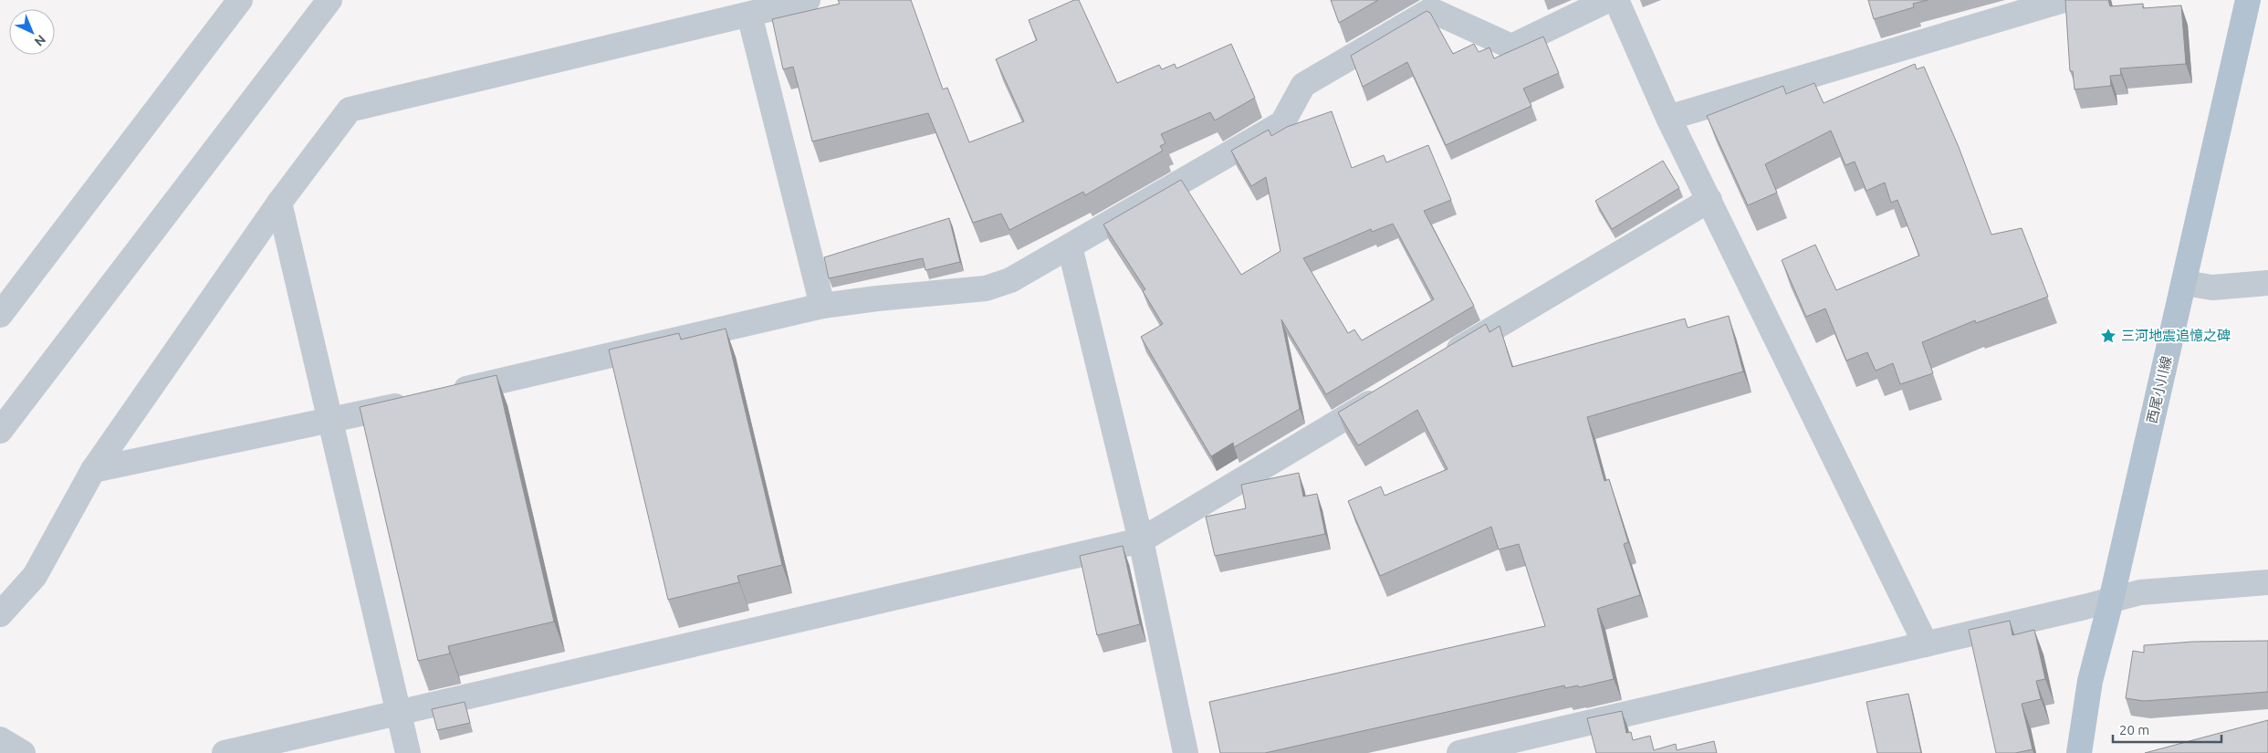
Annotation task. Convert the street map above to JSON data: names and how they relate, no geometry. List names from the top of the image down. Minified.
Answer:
{"streets":{"main road":["西尾小川線"]},"places":{"place":["三河地震追憶之碑"]},"scale_bar":"20 m","north":"bottom right"}
